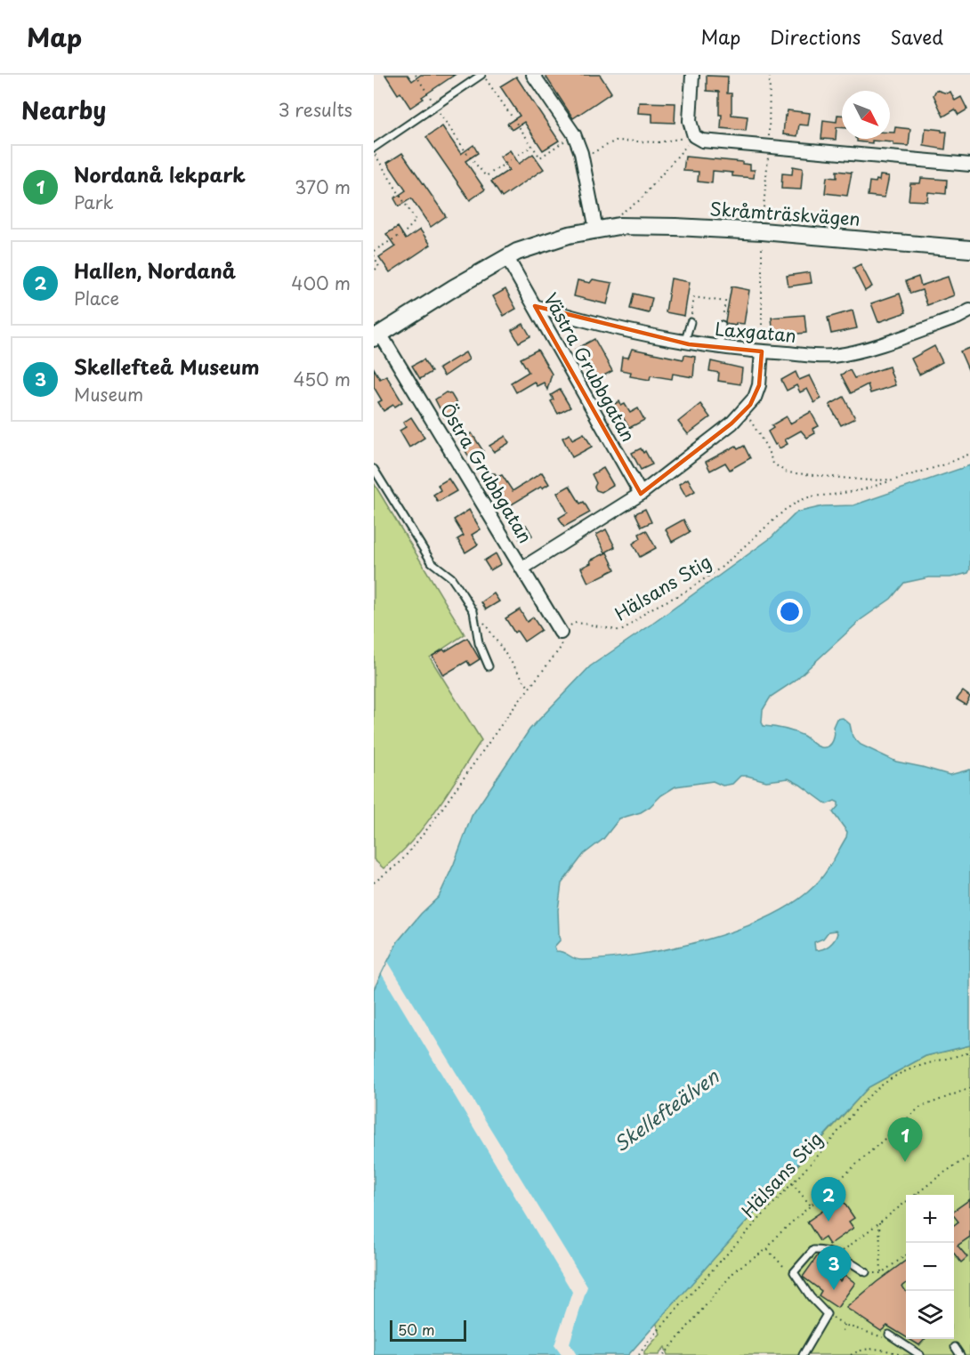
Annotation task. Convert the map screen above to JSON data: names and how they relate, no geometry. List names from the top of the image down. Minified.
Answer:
{"streets":{"main road":["Skråmträskvägen"],"street":["Laxgatan","Västra Grubbgatan","Östra Grubbgatan"],"path":["Hälsans Stig"]},"crossings":[["Skråmträskvägen","Västra Grubbgatan"],["Skråmträskvägen","Östra Grubbgatan"],["Laxgatan","Västra Grubbgatan"],["Östra Grubbgatan","Hälsans Stig"]],"water":["Skellefteälven"],"scale_bar":"50 m","north":"bottom right","page":{"header":"Map","nav":["Map","Directions","Saved"],"heading":["Nearby","3 results"],"list":[{"mark":"1","name":"Nordanå lekpark","note":"Park","value":"370 m"},{"mark":"2","name":"Hallen, Nordanå","note":"Place","value":"400 m"},{"mark":"3","name":"Skellefteå Museum","note":"Museum","value":"450 m"}],"pins":["1","2","3"],"map_buttons":["+","−"],"scale":"50 m"}}
